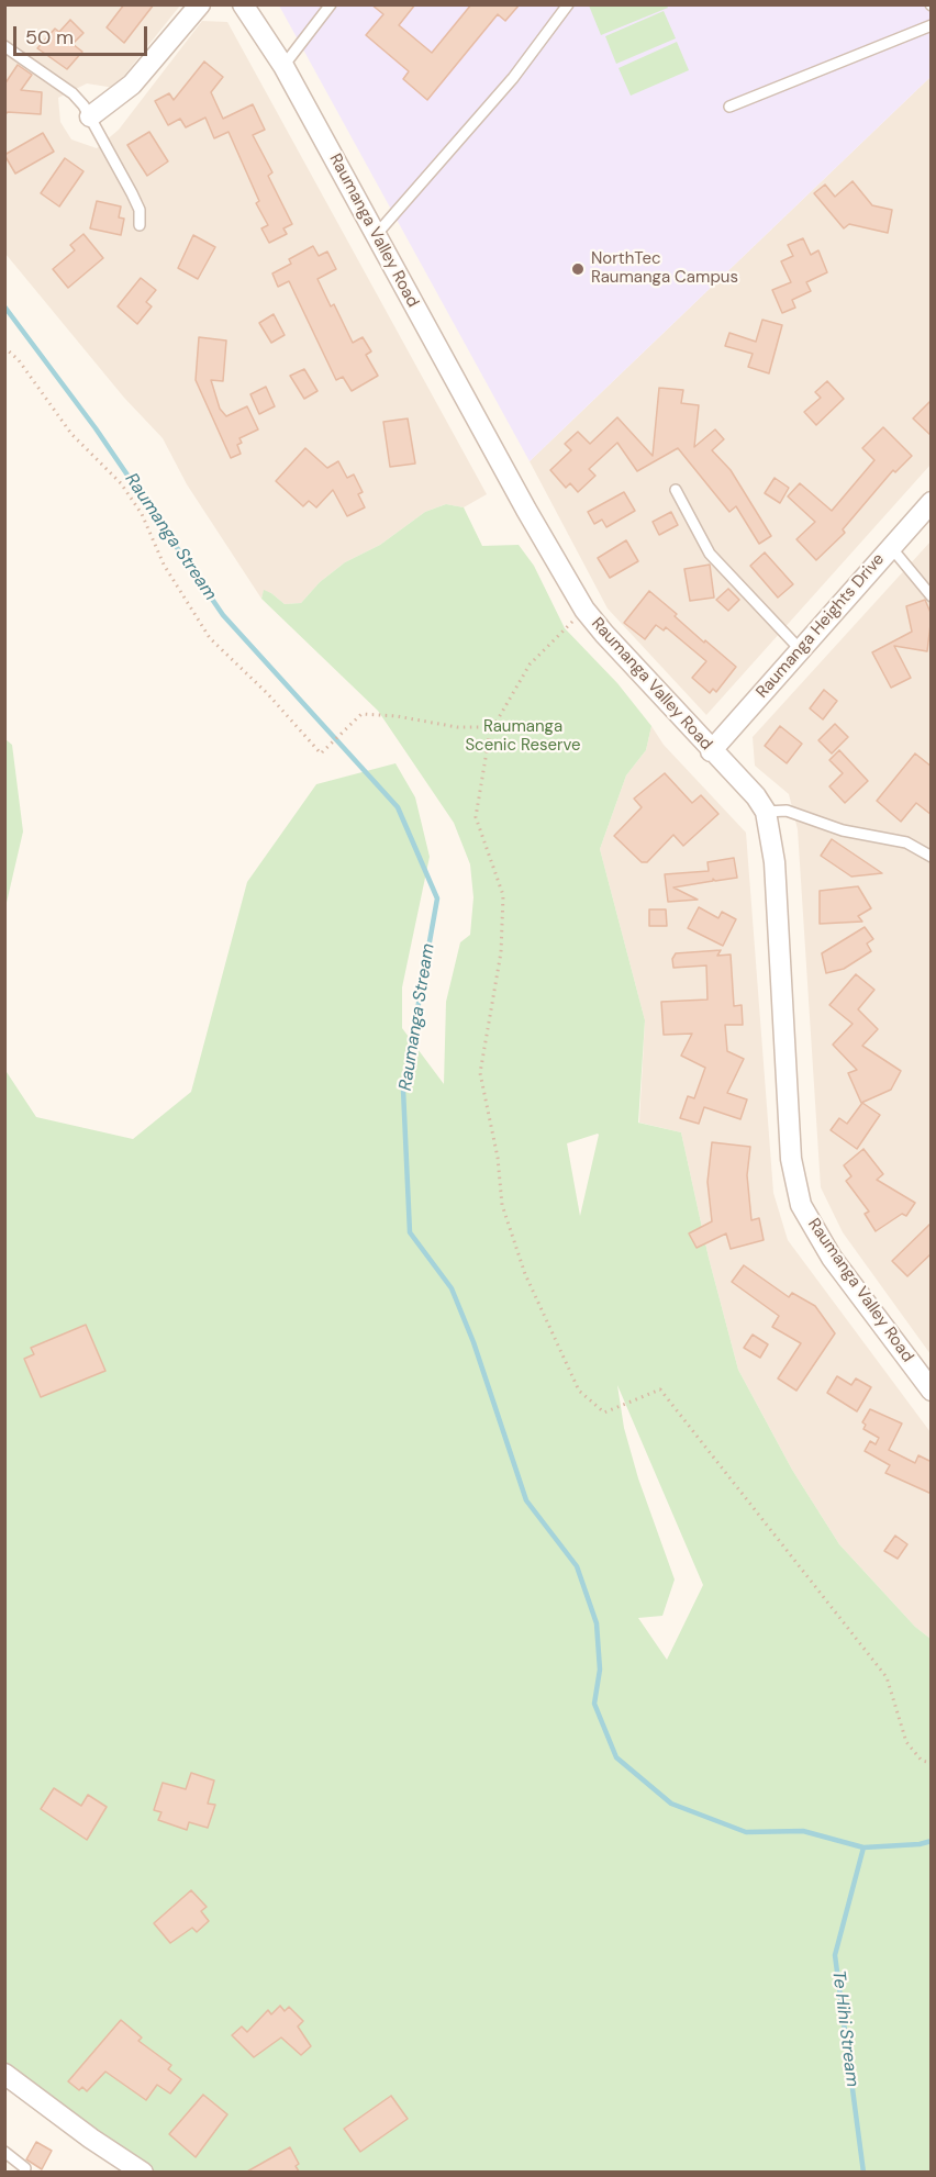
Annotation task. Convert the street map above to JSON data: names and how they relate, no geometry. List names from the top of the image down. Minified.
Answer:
{"streets":{"street":["Raumanga Valley Road","Raumanga Heights Drive"]},"crossings":[["Raumanga Valley Road","Raumanga Heights Drive"]],"water":["Raumanga Stream","Te Hihi Stream"],"parks":["Raumanga Scenic Reserve"],"places":["NorthTec Raumanga Campus"],"scale_bar":"50 m"}
